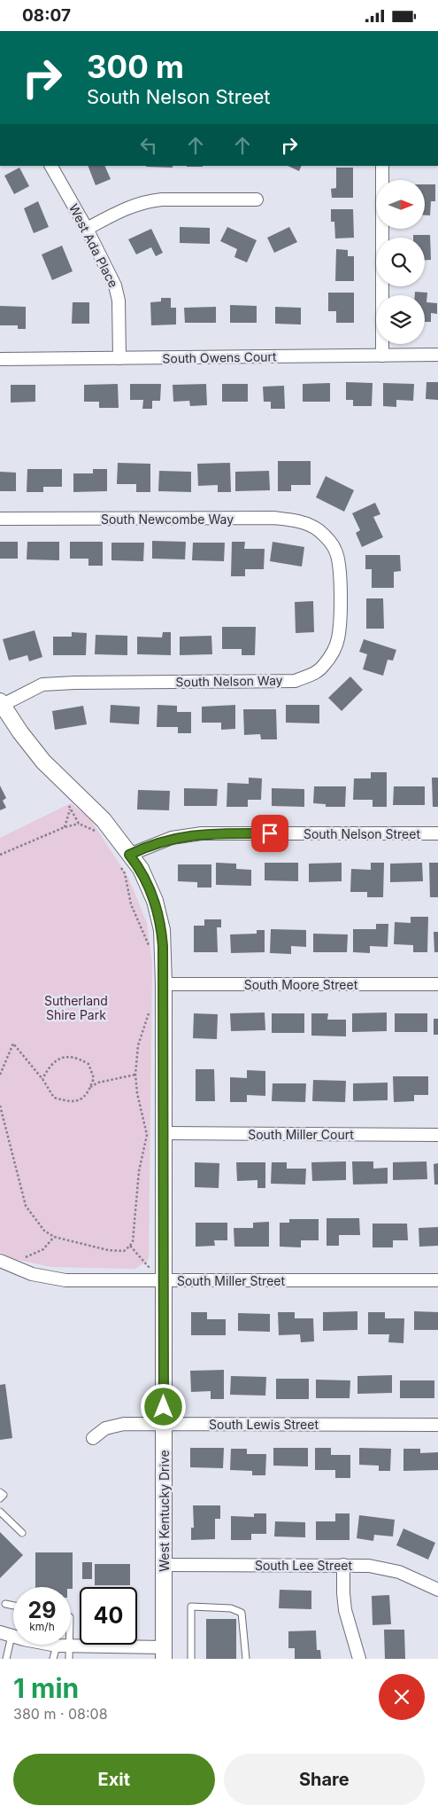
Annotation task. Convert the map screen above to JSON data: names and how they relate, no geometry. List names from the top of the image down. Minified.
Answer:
{"streets":{"street":["West Ada Place","South Owens Court","South Newcombe Way","South Nelson Way","South Nelson Street","South Moore Street","South Miller Court","South Miller Street","South Lewis Street","West Kentucky Drive","South Lee Street"]},"crossings":[["West Ada Place","South Owens Court"],["South Newcombe Way","South Nelson Way"],["South Nelson Way","West Kentucky Drive"],["South Nelson Street","West Kentucky Drive"],["South Moore Street","West Kentucky Drive"],["South Miller Court","West Kentucky Drive"],["South Miller Street","West Kentucky Drive"],["South Lewis Street","West Kentucky Drive"],["West Kentucky Drive","South Lee Street"]],"parks":["Sutherland Shire Park"],"north":"right","page":{"status":"08:07","turn":["300 m","South Nelson Street"],"speed":"29 km/h","limit":"40","heading":["1 min","380 m · 08:08"],"buttons":["Exit","Share"]}}
